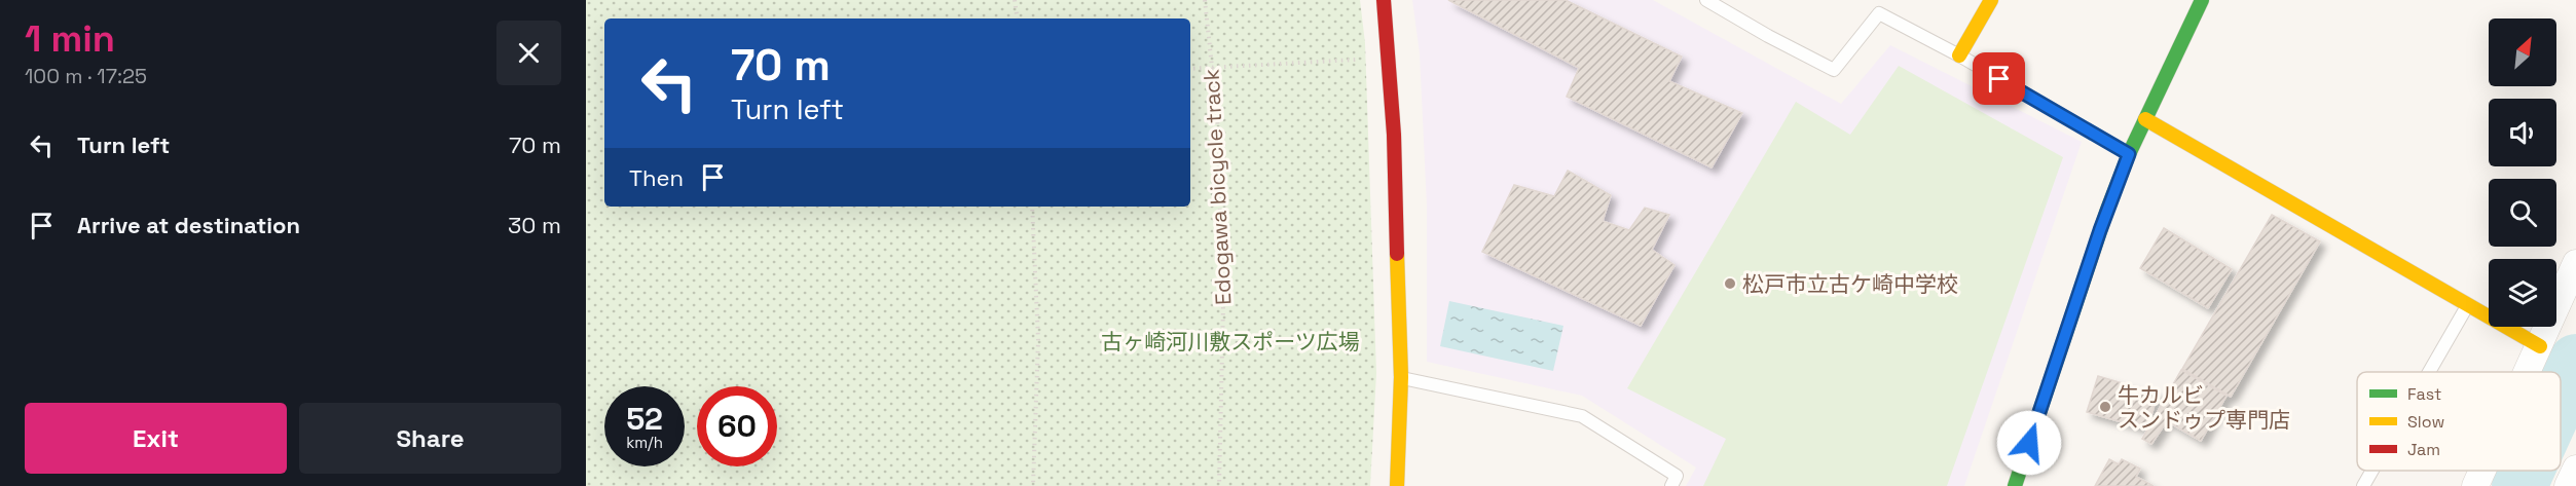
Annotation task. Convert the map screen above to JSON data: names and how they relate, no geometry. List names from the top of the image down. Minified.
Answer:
{"streets":{"path":["Edogawa bicycle track"]},"parks":["古ヶ崎河川敷スポーツ広場"],"places":["松戸市立古ケ崎中学校","牛カルビ スンドゥプ専門店"],"legend":["Fast","Slow","Jam"],"north":"top right","page":{"heading":["1 min","100 m · 17:25"],"turn":["70 m","Turn left"],"list":[{"name":"Turn left","value":"70 m"},{"name":"Arrive at destination","value":"30 m"}],"then":"Then","speed":"52 km/h","limit":"60","buttons":["Exit","Share"]}}
